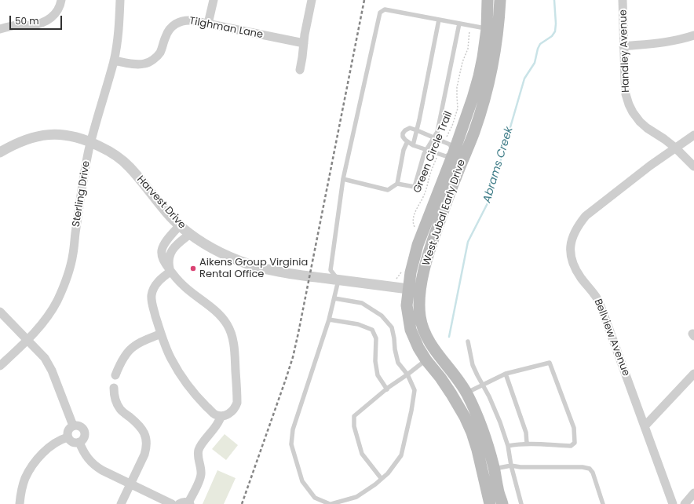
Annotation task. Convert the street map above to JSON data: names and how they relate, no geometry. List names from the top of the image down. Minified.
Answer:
{"streets":{"main road":["West Jubal Early Drive"],"street":["Tilghman Lane","Handley Avenue","Sterling Drive","Harvest Drive","Bellview Avenue"],"path":["Green Circle Trail"]},"crossings":[["Tilghman Lane","Sterling Drive"],["Handley Avenue","Bellview Avenue"],["Sterling Drive","Harvest Drive"],["Harvest Drive","West Jubal Early Drive"]],"water":["Abrams Creek"],"places":["Aikens Group Virginia Rental Office"],"scale_bar":"50 m"}
